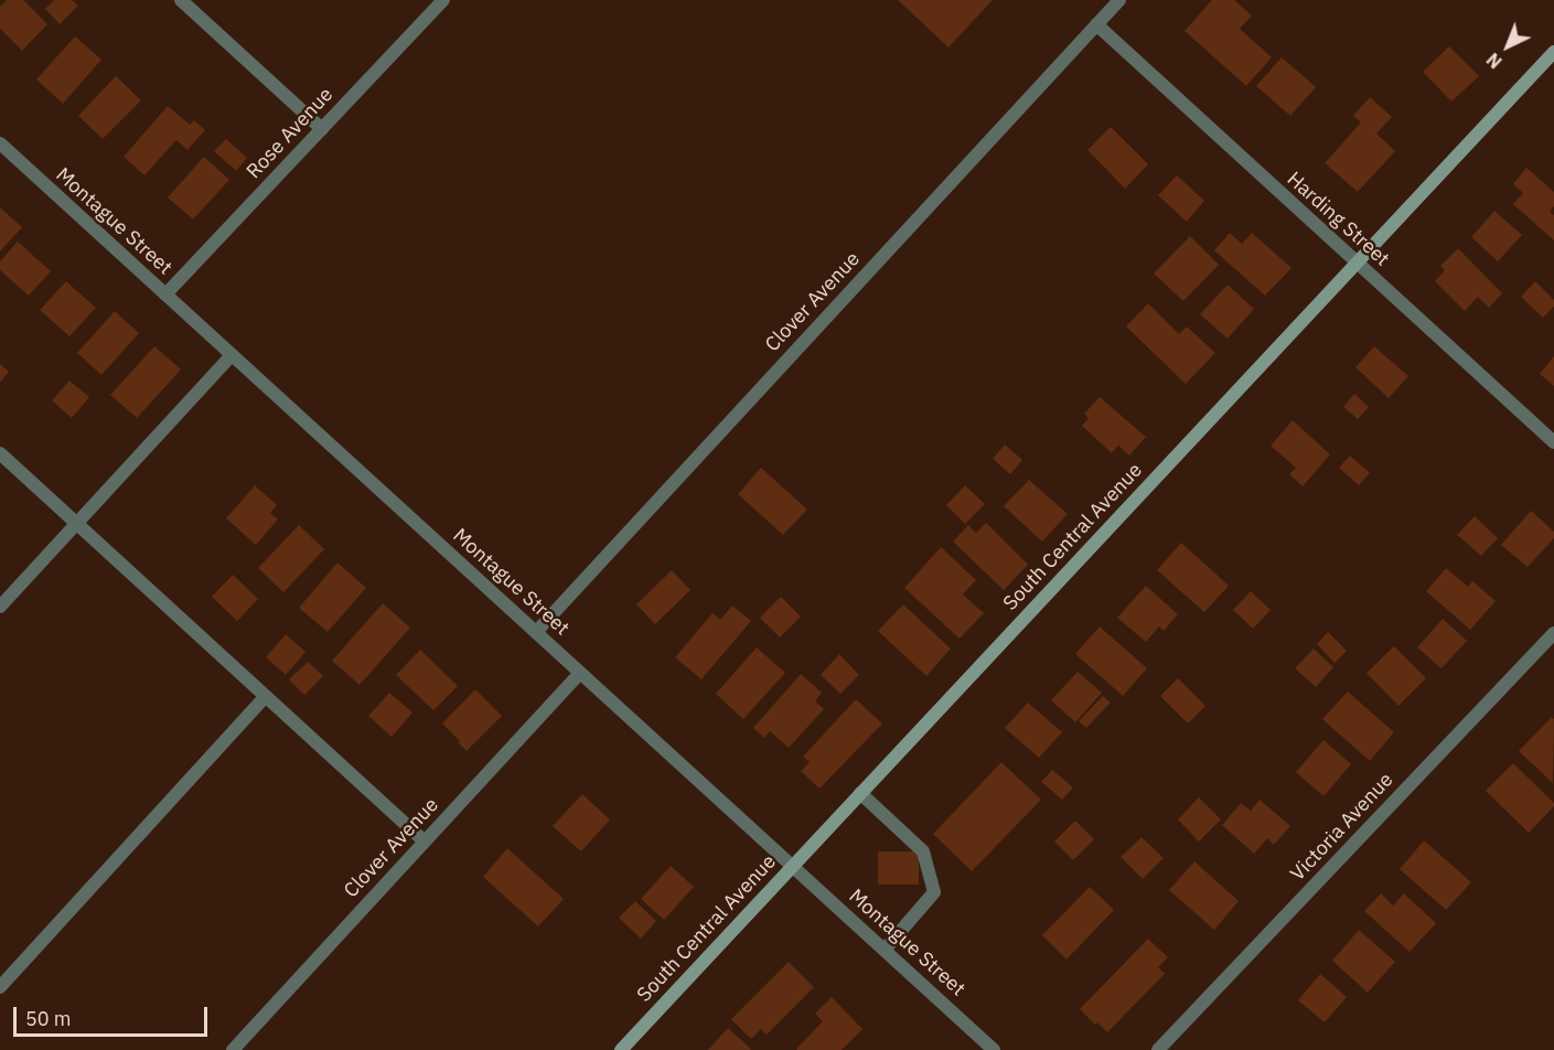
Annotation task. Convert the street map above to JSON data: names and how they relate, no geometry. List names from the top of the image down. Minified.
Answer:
{"streets":{"main road":["South Central Avenue"],"street":["Rose Avenue","Harding Street","Montague Street","Clover Avenue","Victoria Avenue"]},"crossings":[["Rose Avenue","Montague Street"],["Harding Street","Clover Avenue"],["Harding Street","South Central Avenue"],["Montague Street","Clover Avenue"],["Montague Street","South Central Avenue"]],"scale_bar":"50 m","north":"bottom left"}
